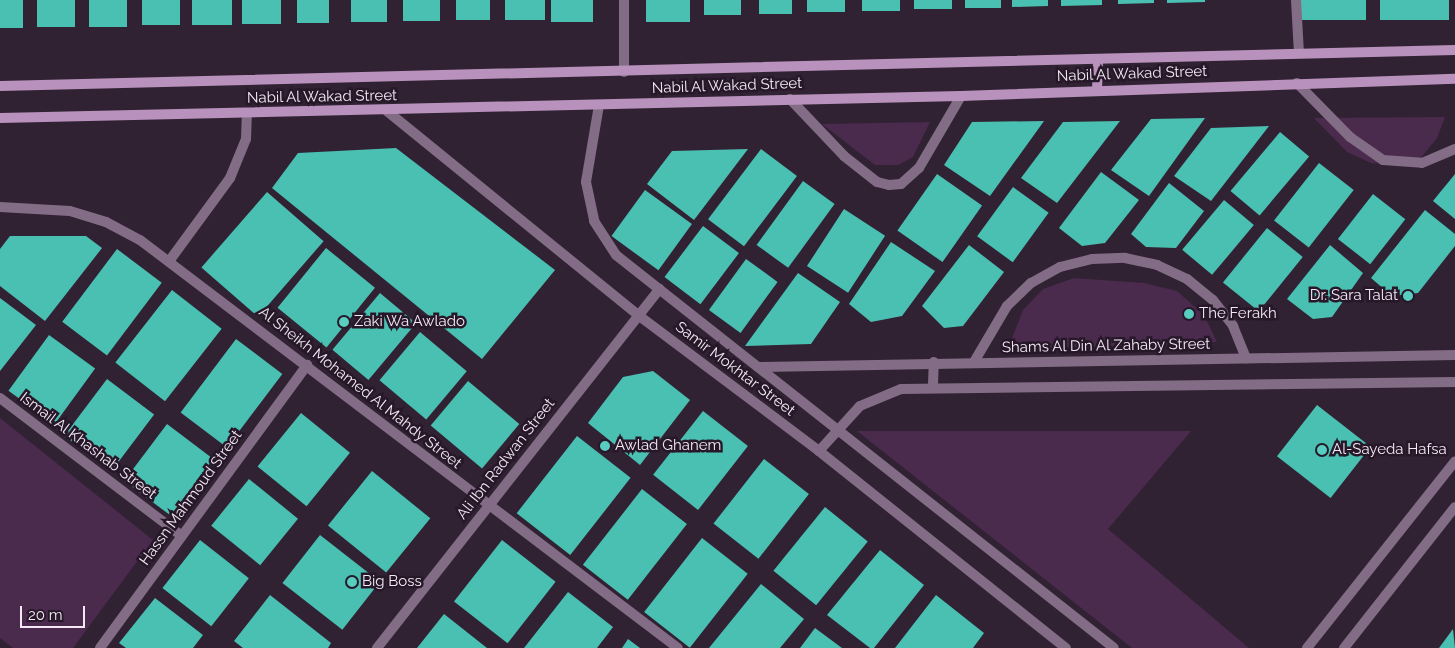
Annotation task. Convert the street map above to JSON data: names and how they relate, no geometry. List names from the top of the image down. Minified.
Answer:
{"streets":{"street":["Nabil Al Wakad Street","Shams Al Din Al Zahaby Street","Samir Mokhtar Street","Al Sheikh Mohamed Al Mahdy Street","Ismail Al Khashab Street","Ali Ibn Radwan Street","Hassn Mahmoud Street"]},"crossings":[["Nabil Al Wakad Street","Samir Mokhtar Street"],["Shams Al Din Al Zahaby Street","Samir Mokhtar Street"],["Samir Mokhtar Street","Ali Ibn Radwan Street"],["Al Sheikh Mohamed Al Mahdy Street","Ali Ibn Radwan Street"],["Al Sheikh Mohamed Al Mahdy Street","Hassn Mahmoud Street"],["Ismail Al Khashab Street","Hassn Mahmoud Street"]],"places":["Dr. Sara Talat","The Ferakh","Zaki Wa Awlado","Awlad Ghanem","Al-Sayeda Hafsa","Big Boss"],"scale_bar":"20 m"}
